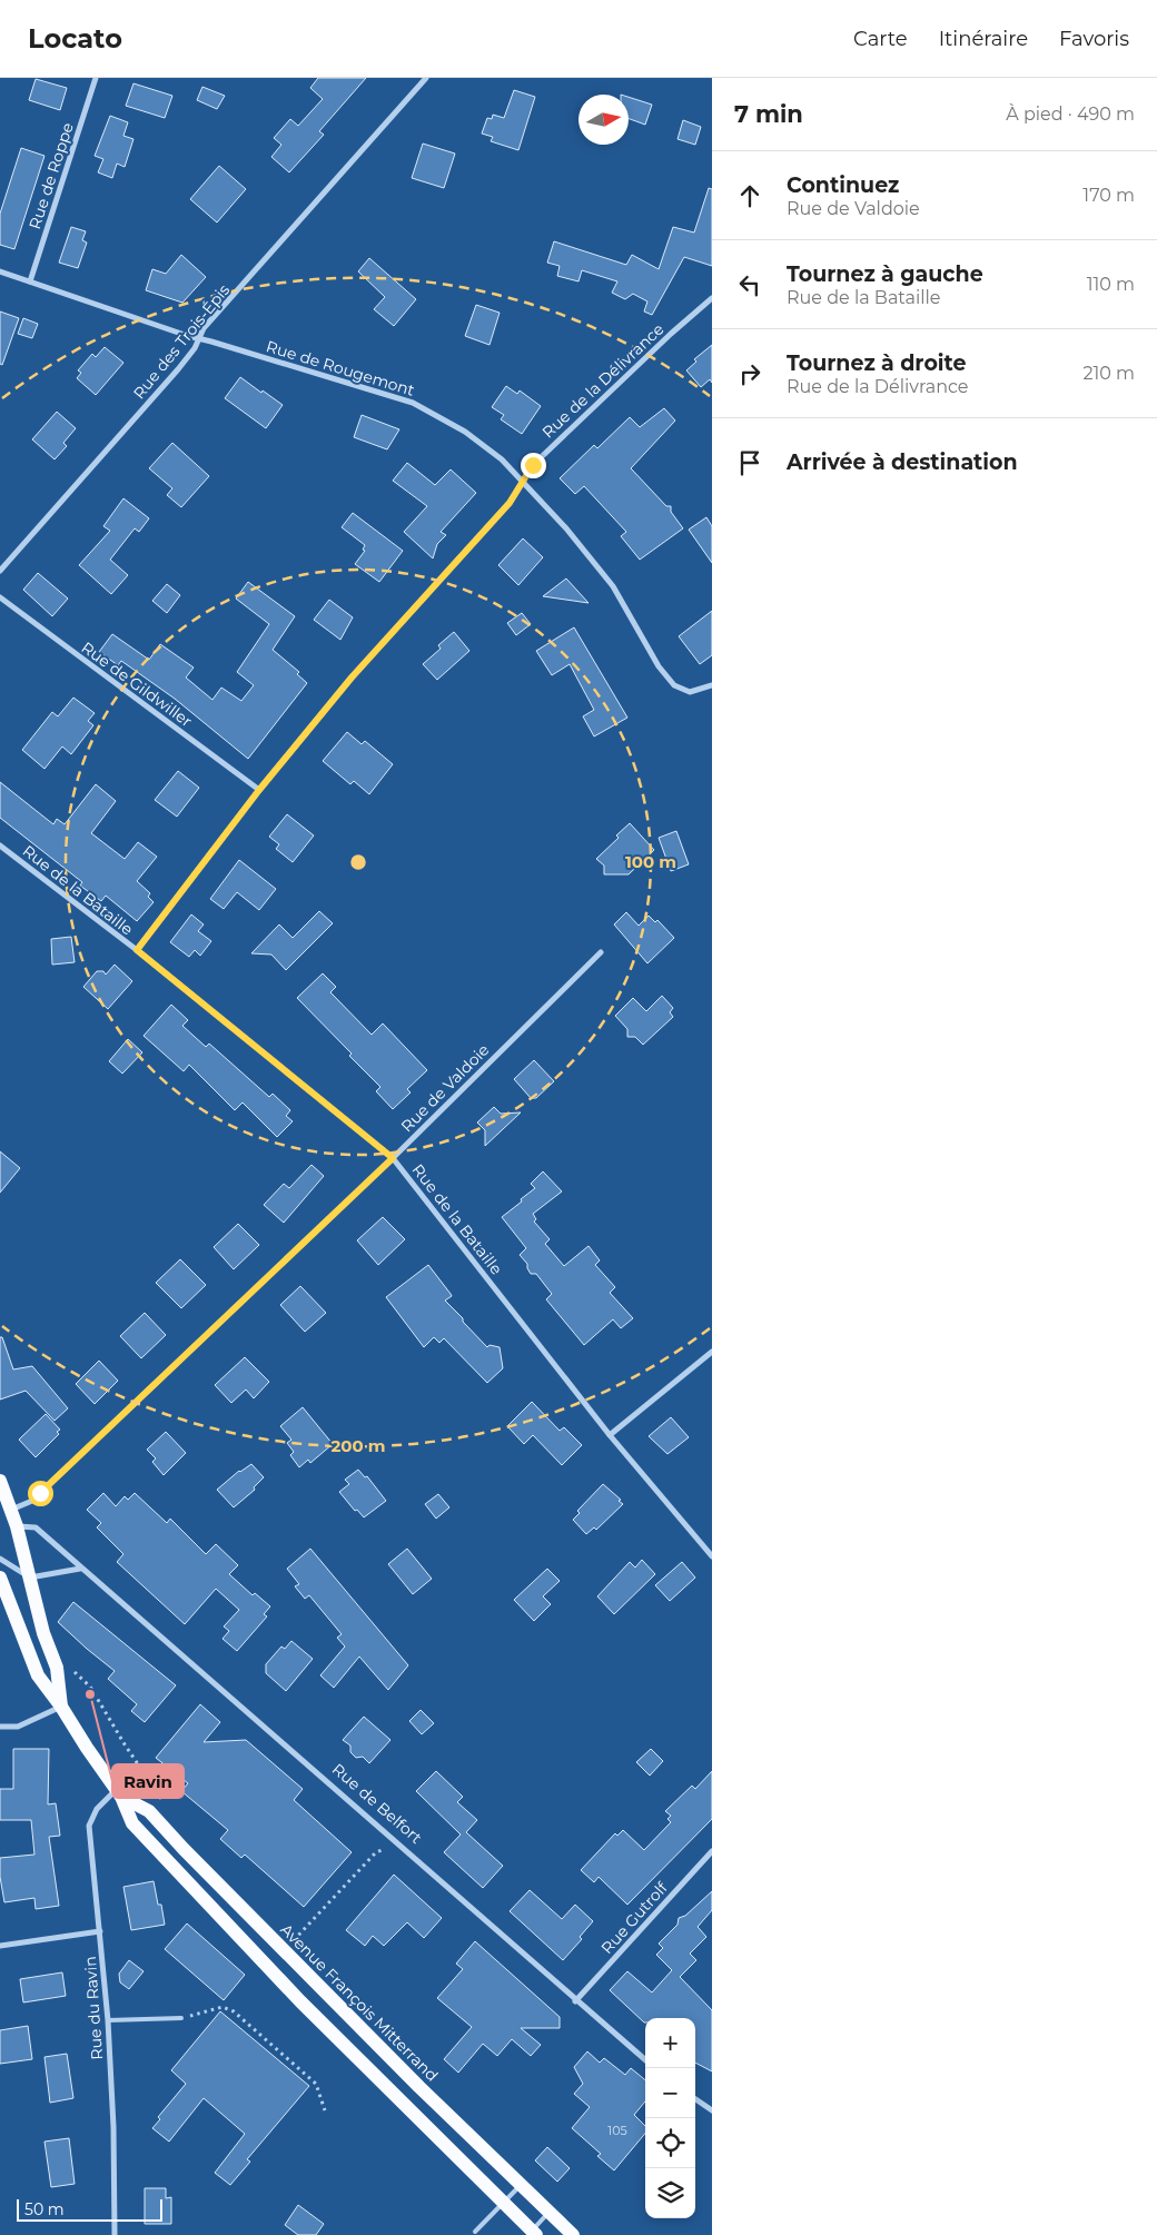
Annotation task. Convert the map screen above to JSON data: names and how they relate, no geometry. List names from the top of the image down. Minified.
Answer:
{"streets":{"main road":["Avenue François Mitterrand"],"street":["Rue de Roppe","Rue des Trois-Épis","Rue de Rougemont","Rue de la Délivrance","Rue de Gildwiller","Rue de la Bataille","Rue de Valdoie","Rue de Belfort","Rue Gutrolf","Rue du Ravin"]},"crossings":[["Rue de Roppe","Rue de Rougemont"],["Rue des Trois-Épis","Rue de Rougemont"],["Rue de Rougemont","Rue de la Délivrance"],["Rue de la Délivrance","Rue de Gildwiller"],["Rue de la Délivrance","Rue de la Bataille"],["Rue de la Bataille","Rue de Valdoie"],["Rue de Belfort","Rue Gutrolf"],["Avenue François Mitterrand","Rue du Ravin"]],"places":["Ravin"],"house_numbers":["105"],"scale_bar":"50 m","north":"right","page":{"header":"Locato","nav":["Carte","Itinéraire","Favoris"],"heading":["7 min","À pied · 490 m"],"list":[["Continuez","Rue de Valdoie","170 m"],["Tournez à gauche","Rue de la Bataille","110 m"],["Tournez à droite","Rue de la Délivrance","210 m"],"Arrivée à destination"],"map_buttons":["+","−"],"scale":"50 m"},"rings":["100 m","200 m"]}
